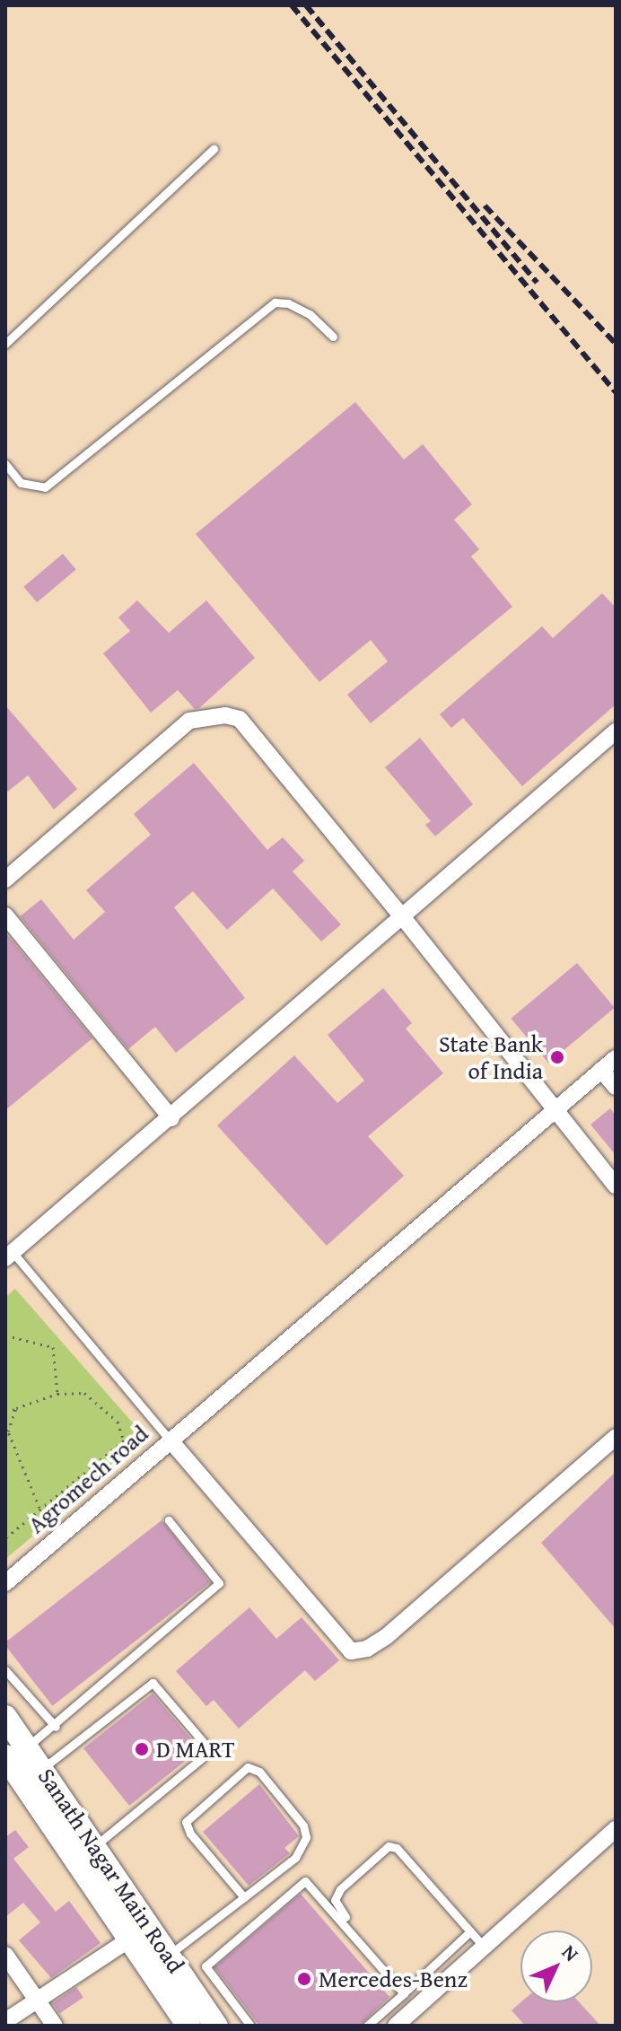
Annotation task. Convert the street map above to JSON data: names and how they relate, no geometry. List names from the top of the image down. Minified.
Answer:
{"streets":{"street":["Agromech road","Sanath Nagar Main Road"]},"places":["State Bank of India","D MART","Mercedes-Benz"],"north":"top right"}
